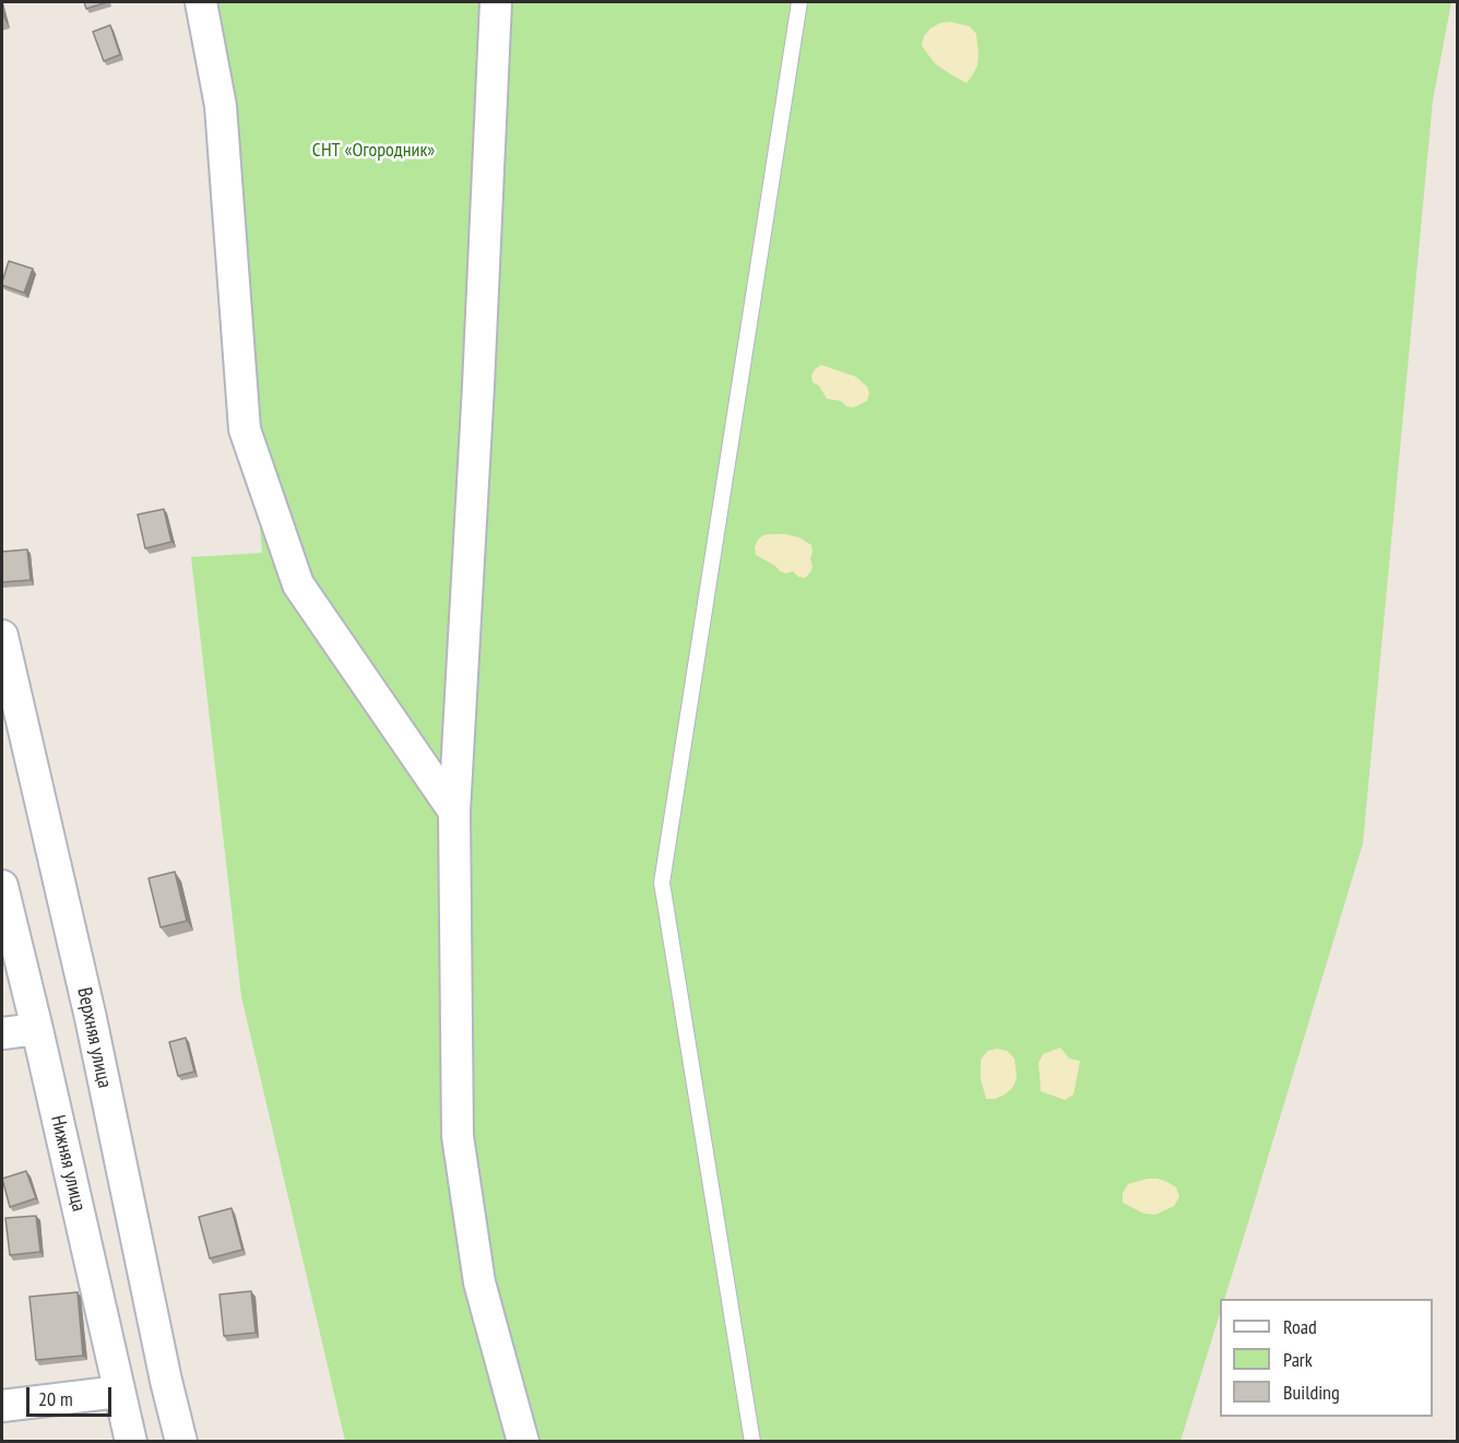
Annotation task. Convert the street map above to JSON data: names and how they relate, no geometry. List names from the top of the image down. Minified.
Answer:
{"streets":{"street":["Верхняя улица","Нижняя улица"]},"parks":["СНТ «Огородник»"],"legend":["Road","Park","Building"],"scale_bar":"20 m"}
